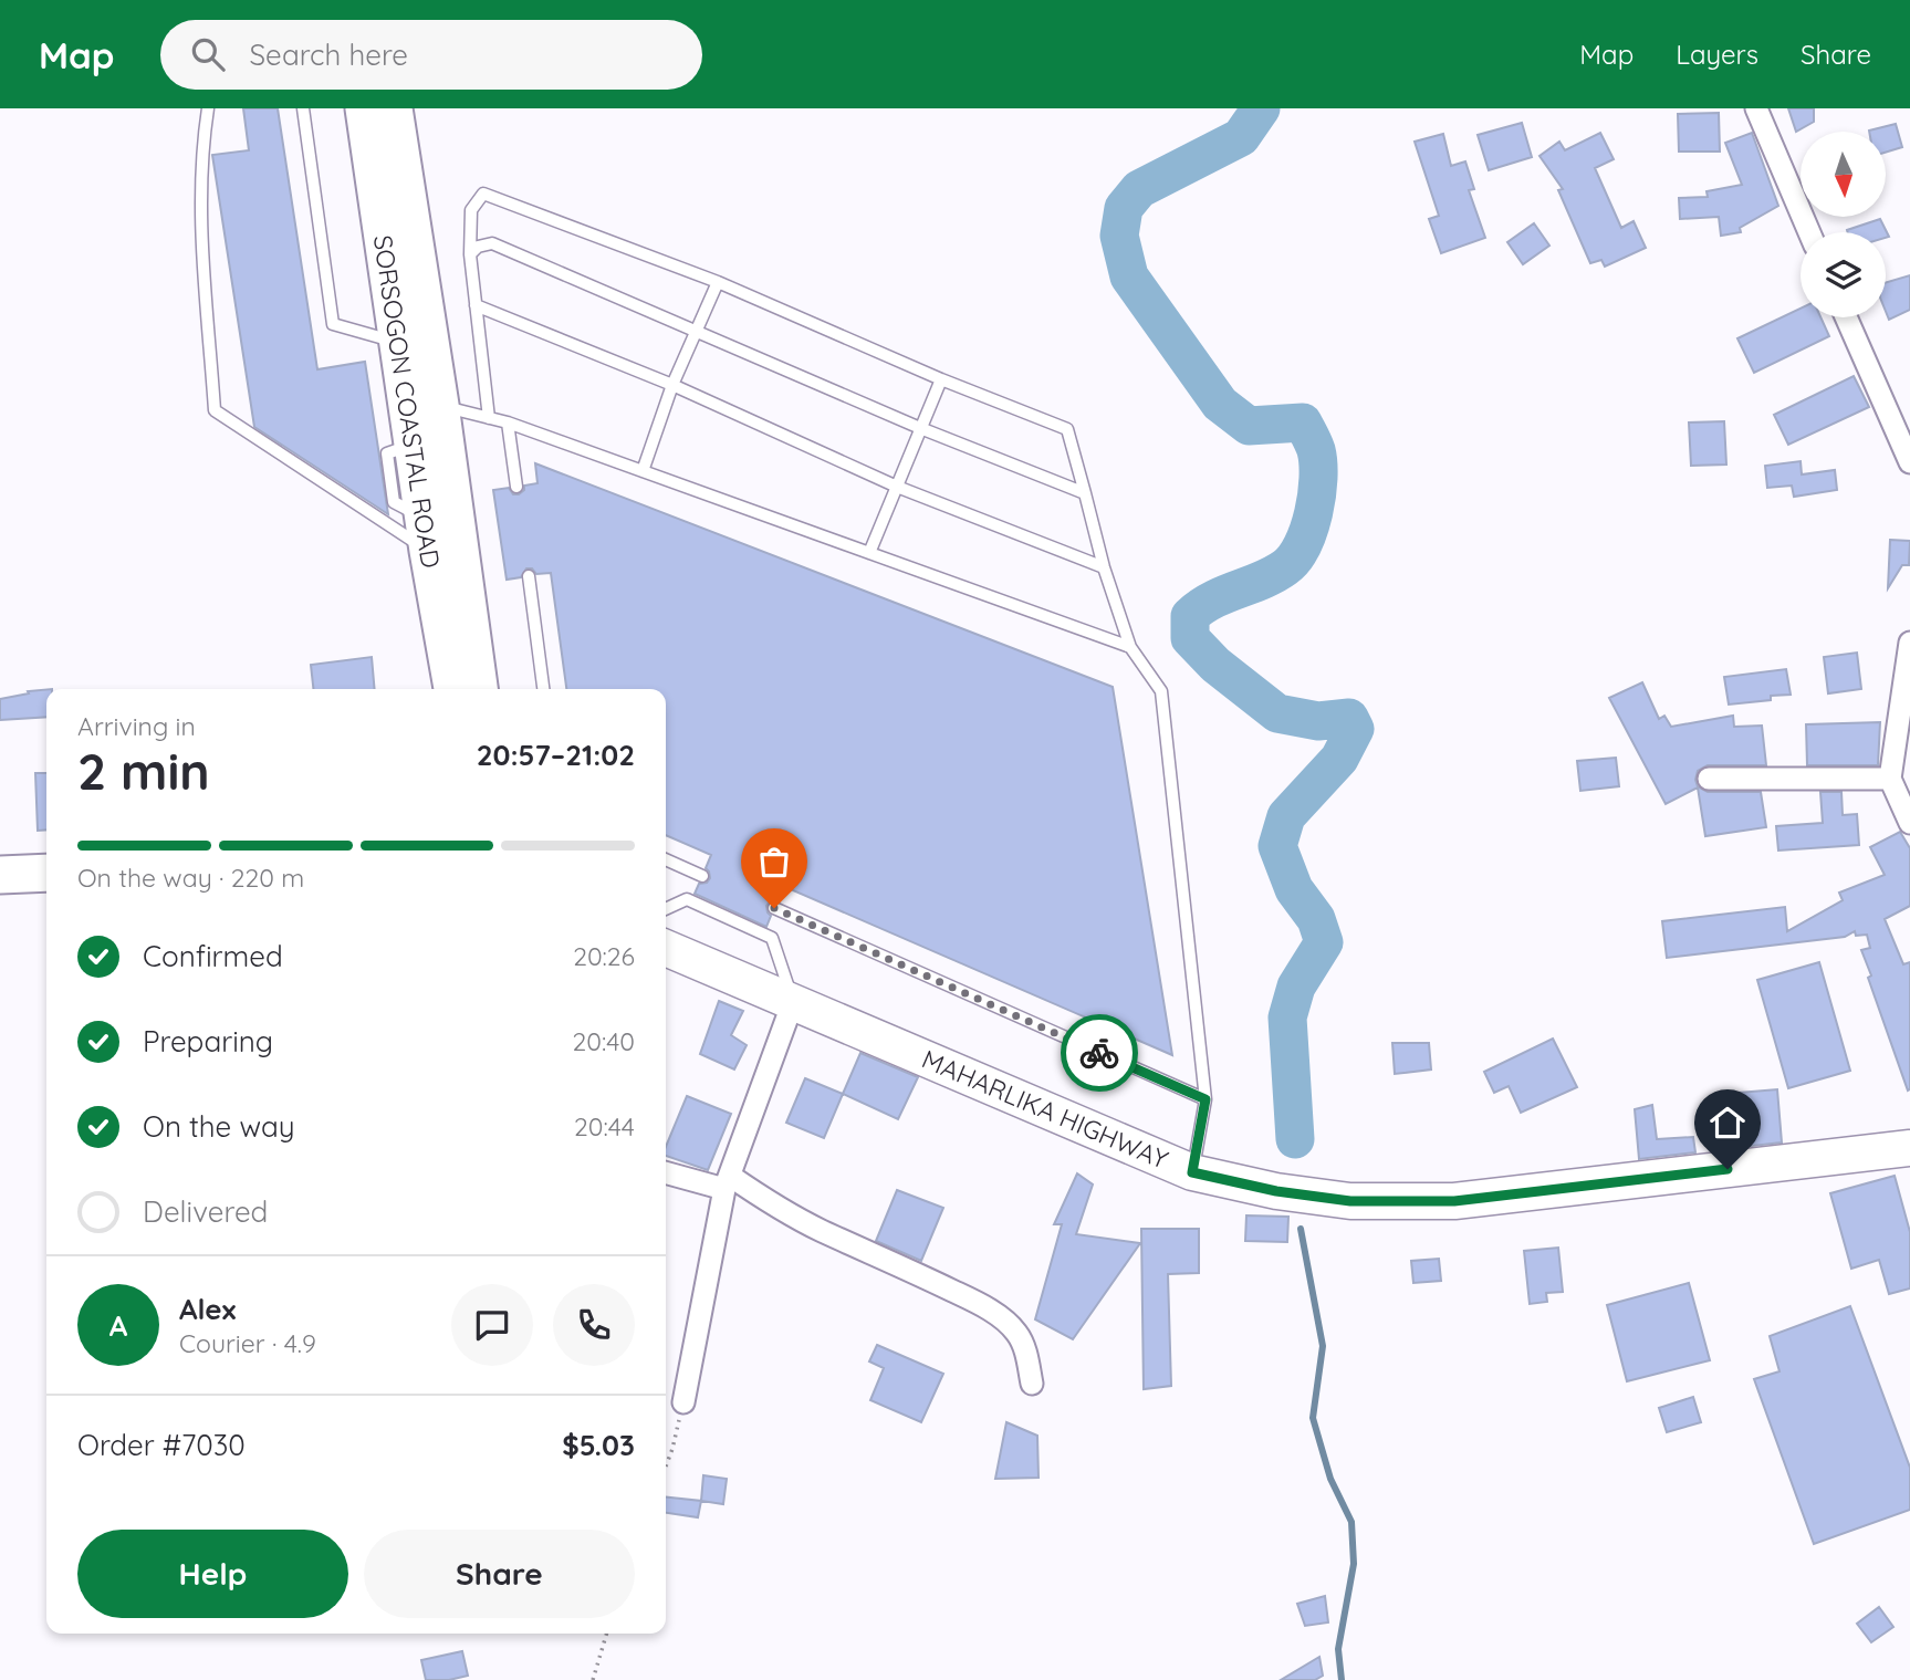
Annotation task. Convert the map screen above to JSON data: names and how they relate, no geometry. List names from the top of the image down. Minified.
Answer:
{"streets":{"highway":["SORSOGON COASTAL ROAD"],"main road":["MAHARLIKA HIGHWAY"]},"north":"bottom","page":{"header":"Map","search":"Search here","nav":["Map","Layers","Share"],"heading":["2 min","Arriving in","20:57–21:02"],"panel":["Alex","Courier · 4.9","Order #7030","$5.03"],"bar":"On the way · 220 m","list":[["Confirmed","20:26"],["Preparing","20:40"],["On the way","20:44"],"Delivered"],"round":"A","buttons":["Help","Share"]}}
